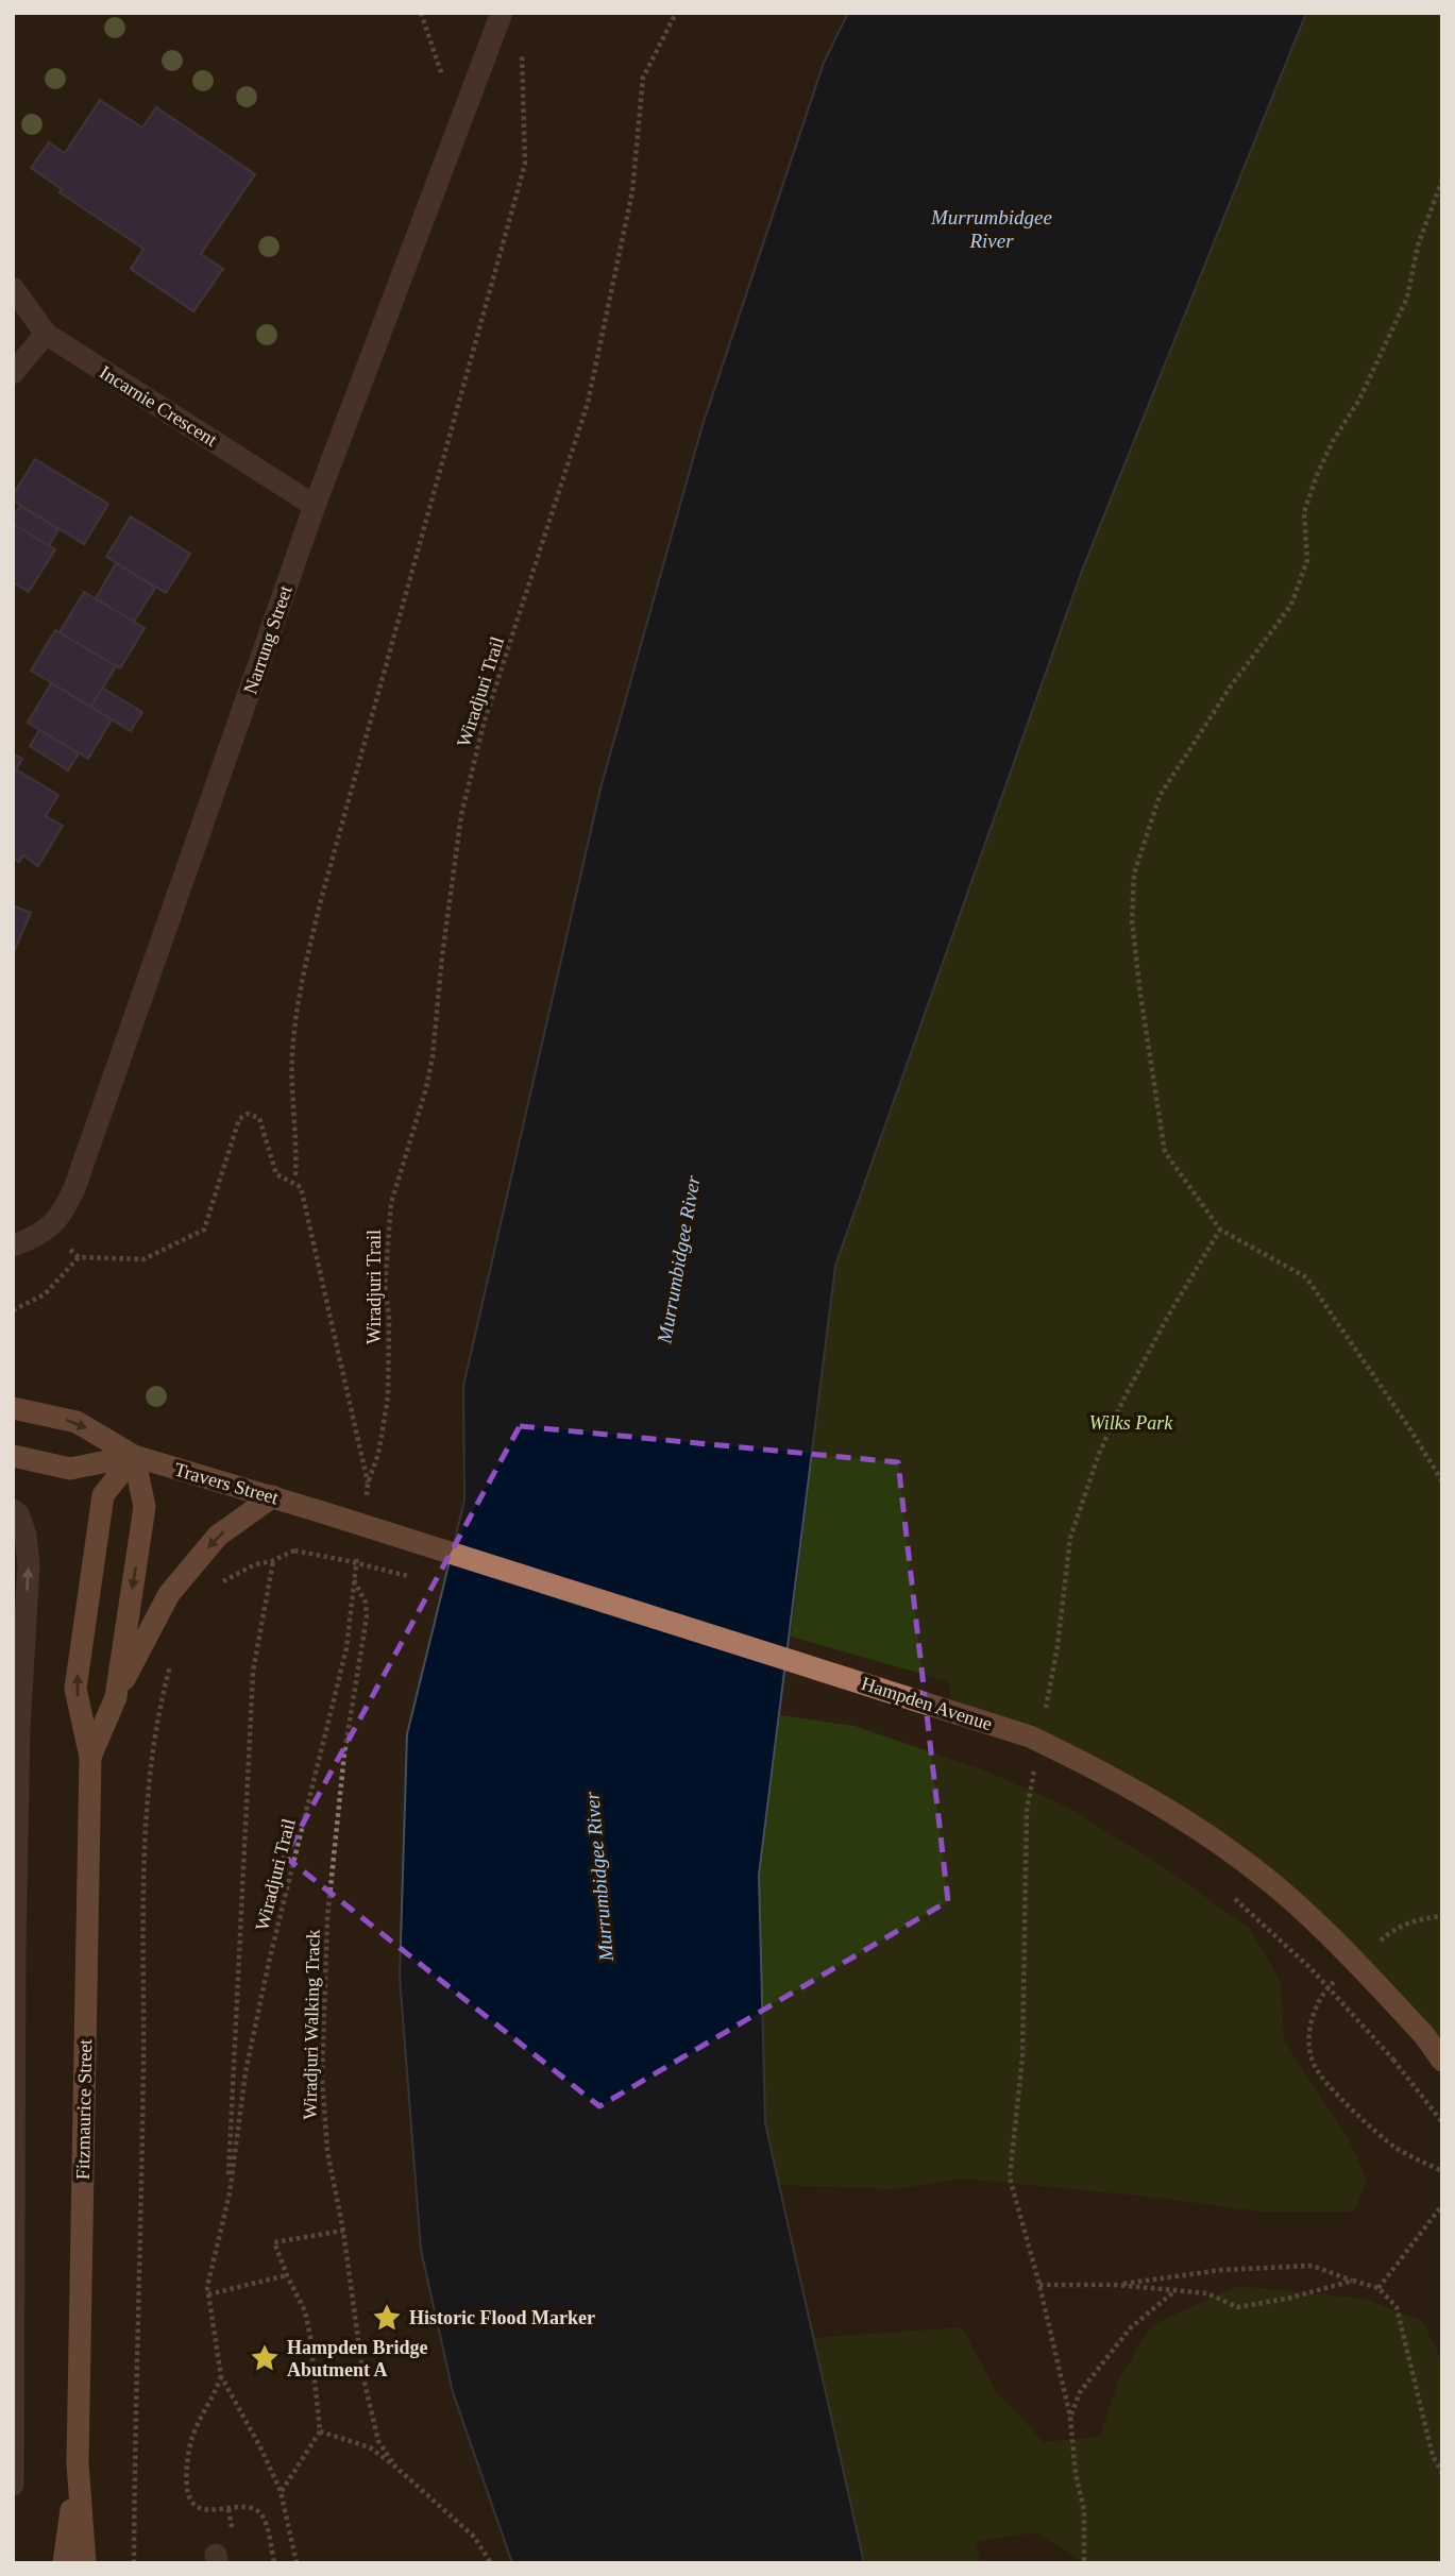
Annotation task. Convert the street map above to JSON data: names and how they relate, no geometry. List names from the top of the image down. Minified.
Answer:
{"streets":{"main road":["Travers Street","Hampden Avenue","Fitzmaurice Street"],"street":["Incarnie Crescent","Narrung Street"],"path":["Wiradjuri Trail","Wiradjuri Walking Track"]},"crossings":[["Incarnie Crescent","Narrung Street"],["Wiradjuri Trail","Wiradjuri Walking Track"],["Travers Street","Hampden Avenue"],["Travers Street","Fitzmaurice Street"]],"water":["Murrumbidgee River"],"parks":["Wilks Park"],"places":{"place":["Historic Flood Marker","Hampden Bridge Abutment A"]}}
